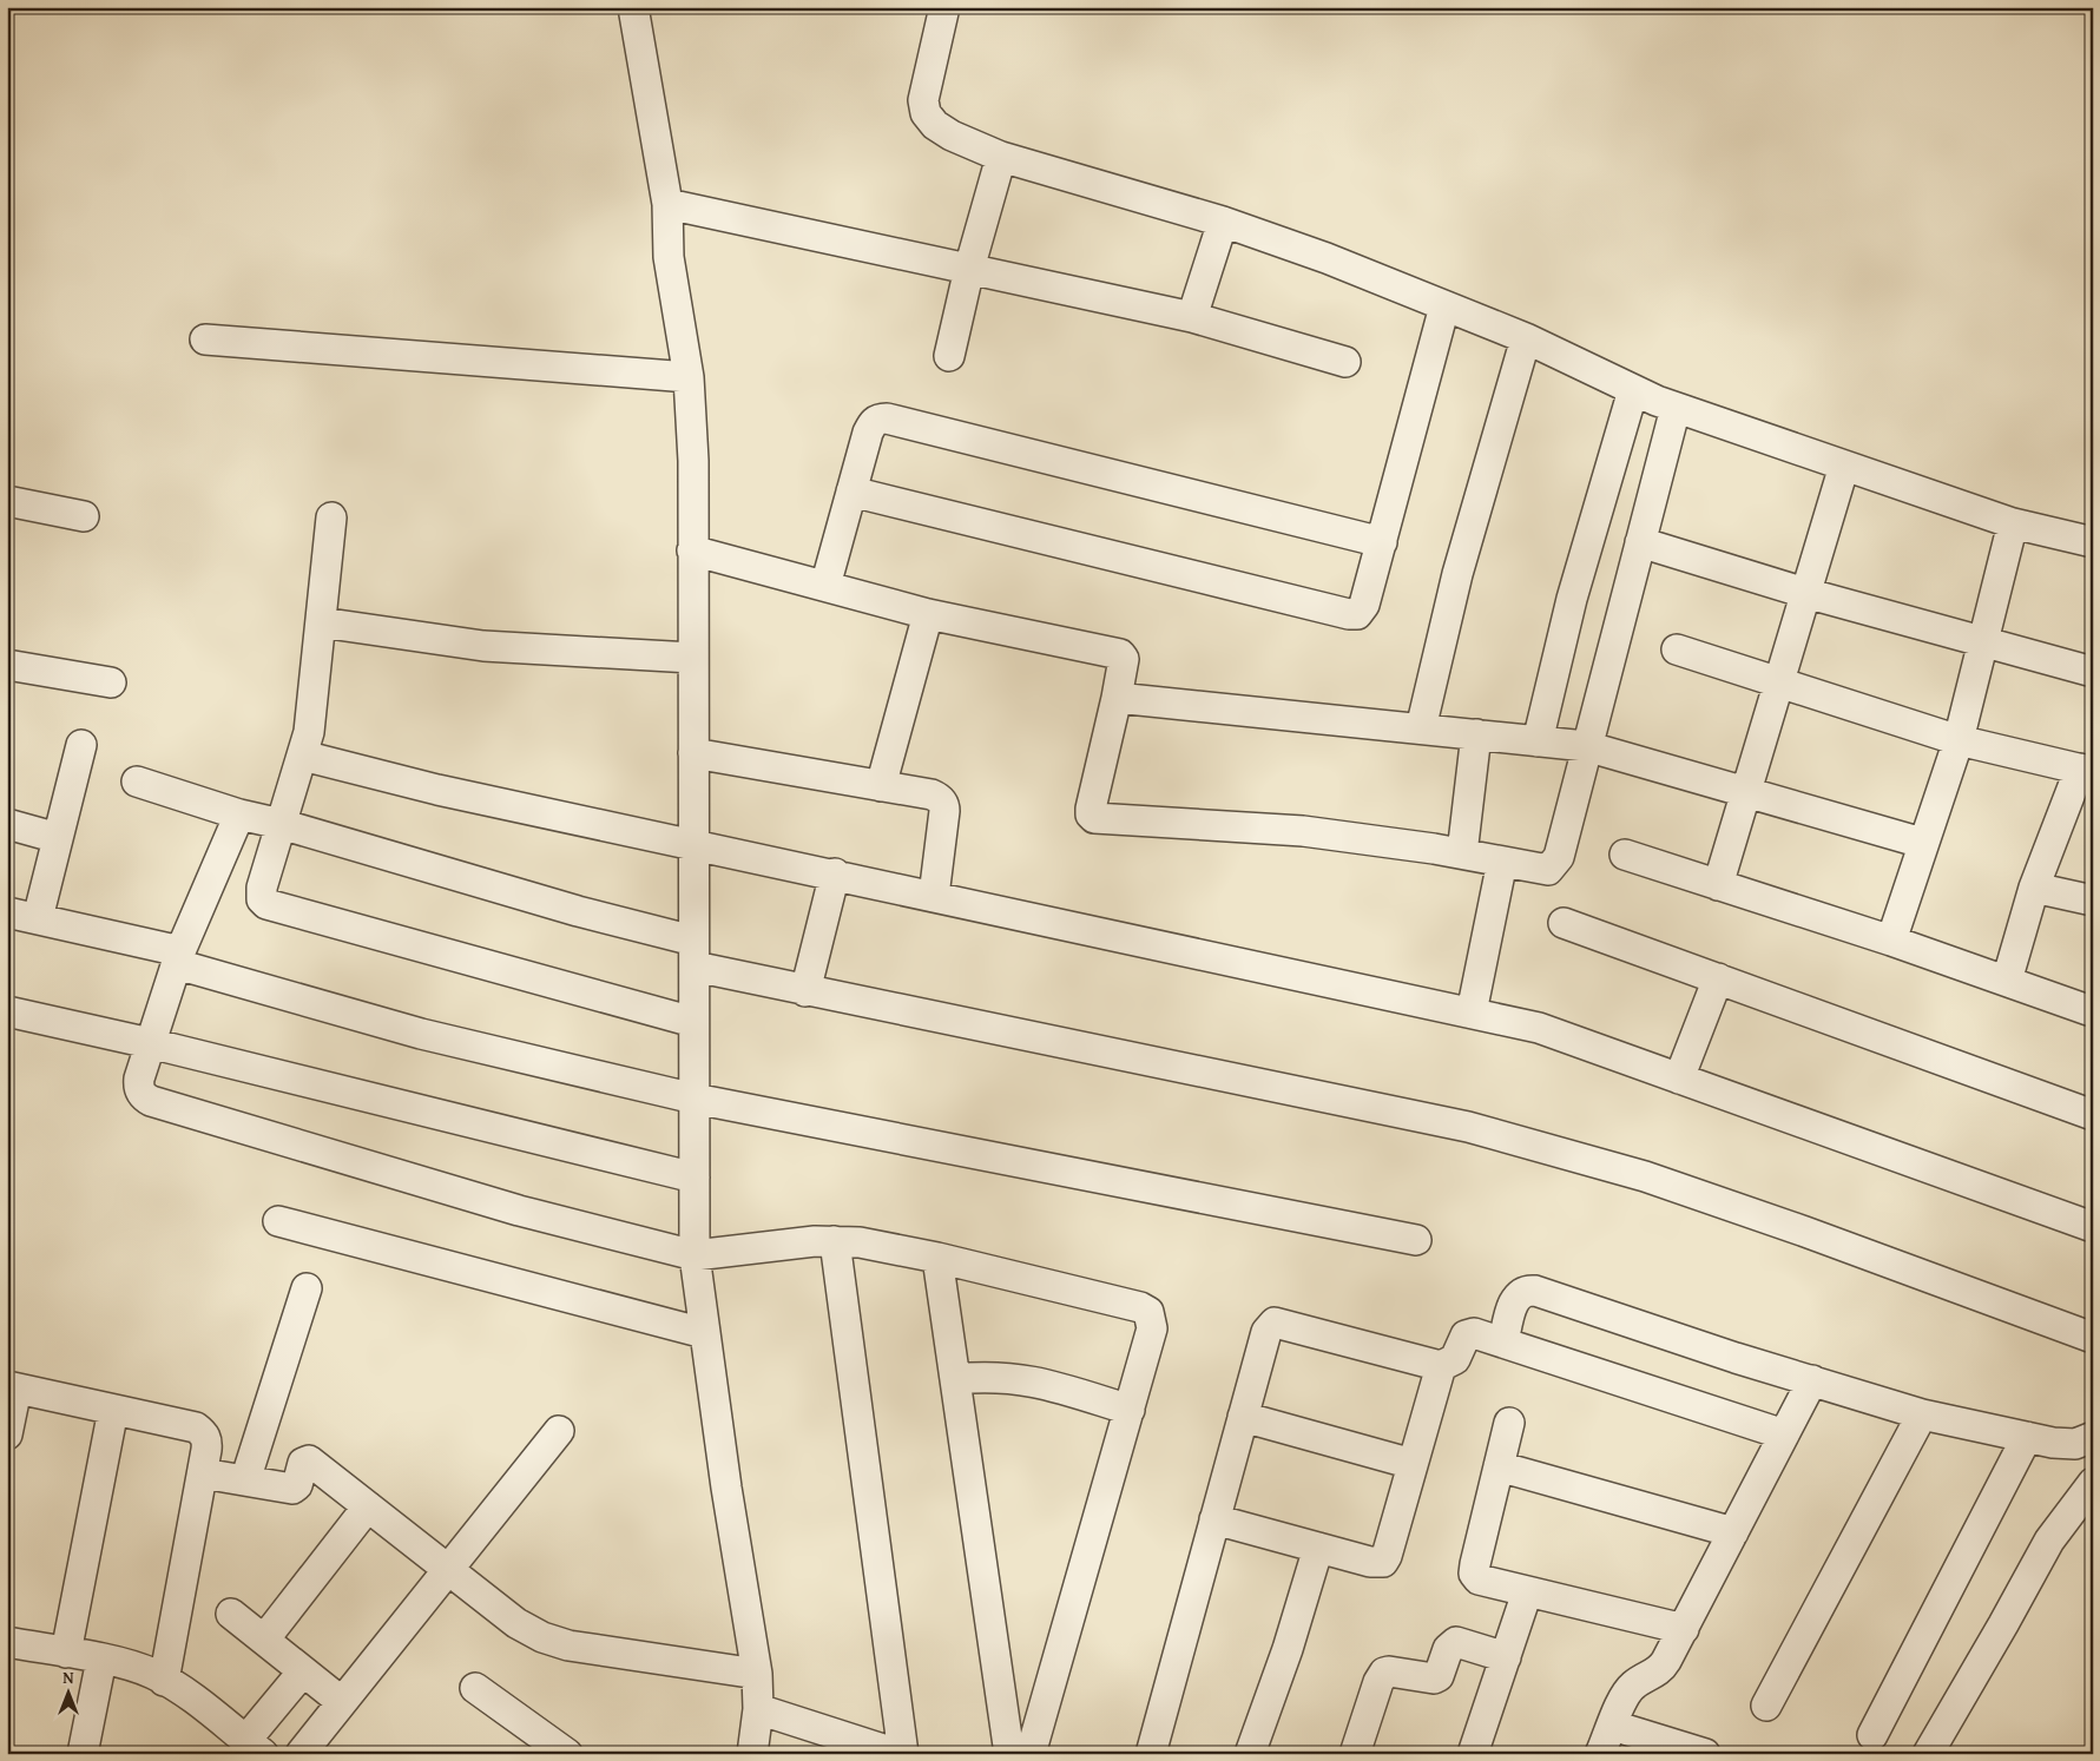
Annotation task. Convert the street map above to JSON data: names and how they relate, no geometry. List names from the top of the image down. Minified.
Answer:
{"north":"top"}
